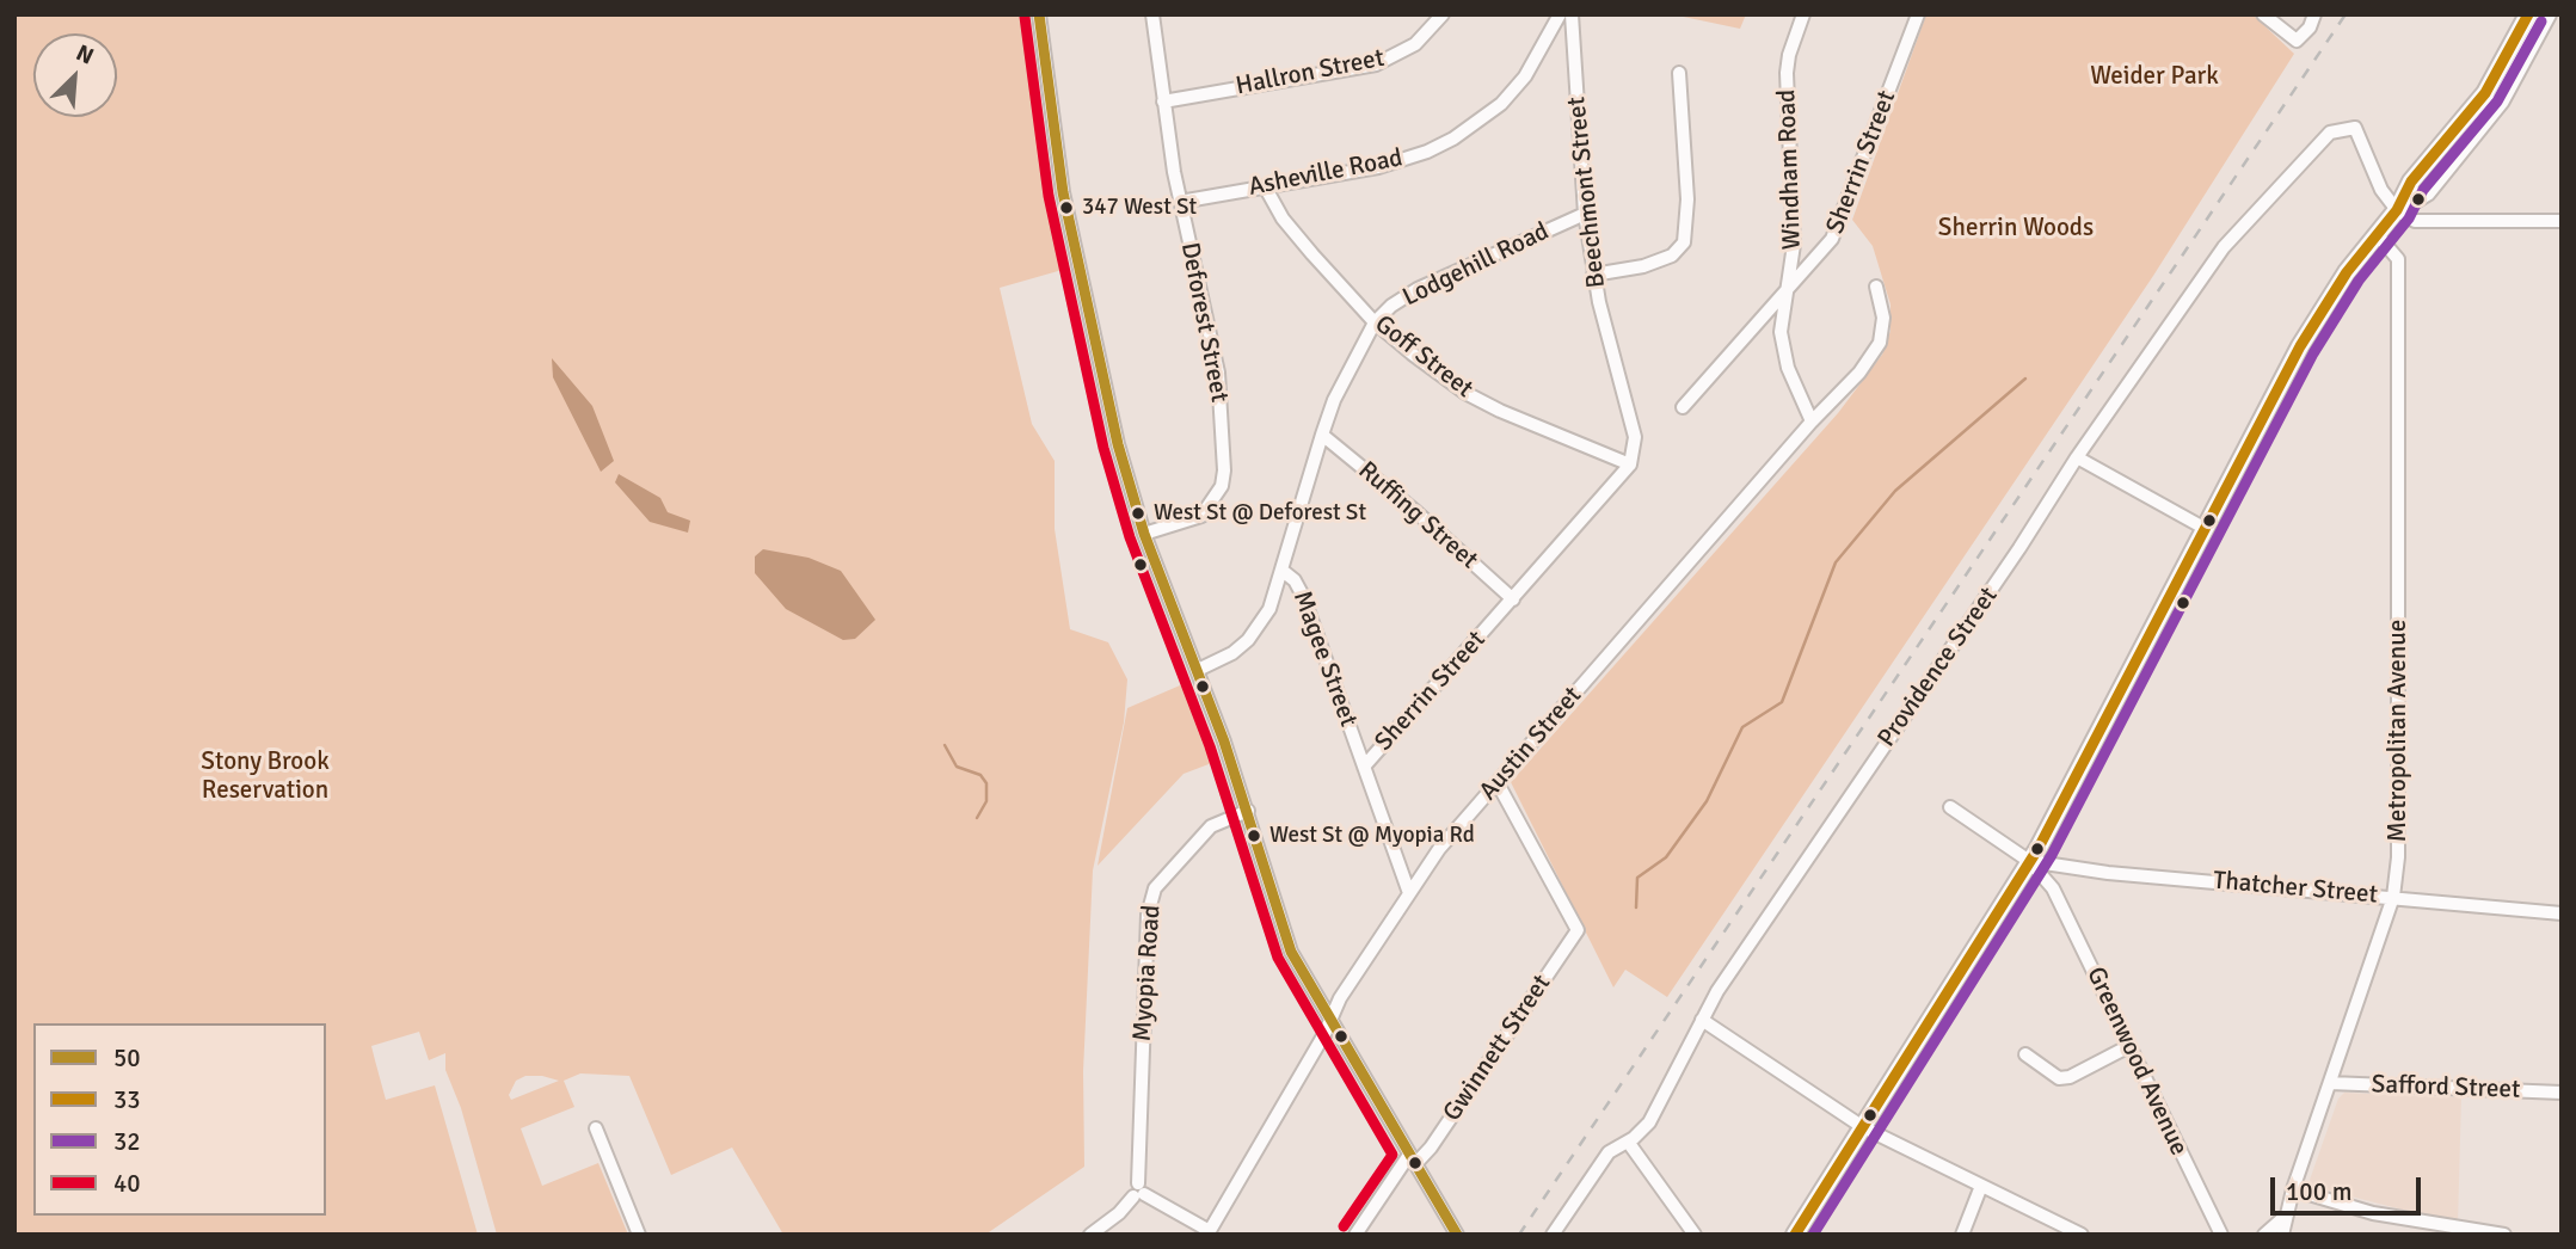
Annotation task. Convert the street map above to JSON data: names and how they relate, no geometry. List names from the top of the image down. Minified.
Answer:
{"streets":{"street":["Hallron Street","Sherrin Street","Windham Road","Asheville Road","Beechmont Street","Lodgehill Road","Deforest Street","Goff Street","Ruffing Street","Magee Street","Providence Street","Metropolitan Avenue","Austin Street","Thatcher Street","Myopia Road","Gwinnett Street","Greenwood Avenue","Safford Street"]},"crossings":[["Hallron Street","Deforest Street"],["Sherrin Street","Windham Road"],["Sherrin Street","Beechmont Street"],["Sherrin Street","Goff Street"],["Sherrin Street","Ruffing Street"],["Sherrin Street","Magee Street"],["Windham Road","Austin Street"],["Asheville Road","Deforest Street"],["Asheville Road","Goff Street"],["Beechmont Street","Lodgehill Road"],["Beechmont Street","Goff Street"],["Lodgehill Road","Goff Street"],["Lodgehill Road","Ruffing Street"],["Lodgehill Road","Magee Street"],["Magee Street","Austin Street"],["Metropolitan Avenue","Thatcher Street"],["Metropolitan Avenue","Safford Street"],["Austin Street","Gwinnett Street"],["Thatcher Street","Greenwood Avenue"]],"parks":["Weider Park","Sherrin Woods","Stony Brook Reservation"],"places":["347 West St","West St @ Deforest St","West St @ Myopia Rd"],"lines":["transit line 50","transit line 33","transit line 40","transit line 32"],"legend":["50","33","32","40"],"scale_bar":"100 m","north":"top right"}
